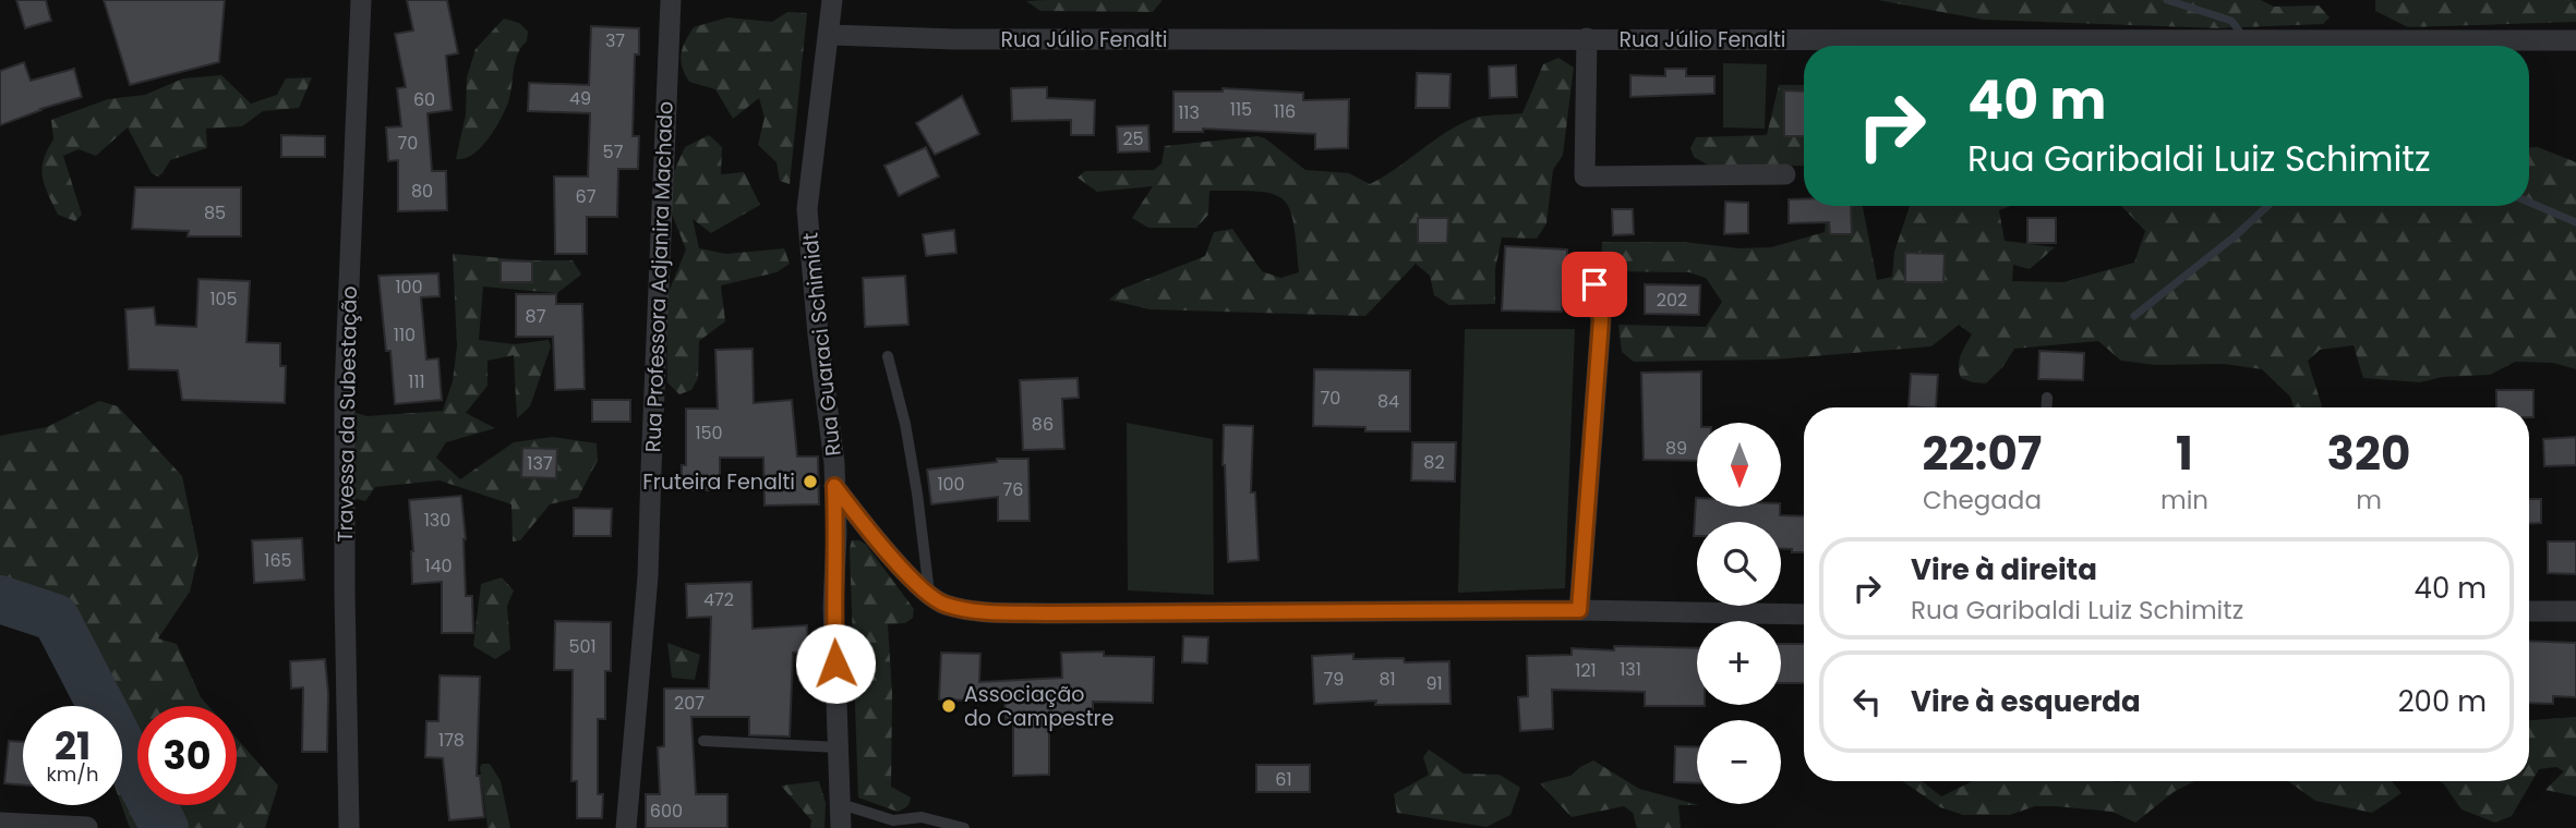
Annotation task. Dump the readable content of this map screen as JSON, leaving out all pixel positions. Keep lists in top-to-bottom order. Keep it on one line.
{"streets":{"street":["Rua Júlio Fenalti","Rua Professora Adjanira Machado","Rua Guaraci Schimidt","Travessa da Subestação"]},"crossings":[["Rua Júlio Fenalti","Rua Guaraci Schimidt"]],"places":["Fruteira Fenalti","Associação do Campestre"],"house_numbers":["37","49","60","115","116","113","25","70","57","80","67","85","100","105","202","87","110","111","70","84","86","150","89","82","137","100","76","130","165","140","472","501","131","121","79","81","91","207","178","61","600"],"north":"bottom","page":{"turn":["40 m","Rua Garibaldi Luiz Schimitz"],"eta":["22:07","Chegada","1","min","320","m"],"map_buttons":["+","−"],"list":[{"name":"Vire à direita","note":"Rua Garibaldi Luiz Schimitz","value":"40 m"},{"name":"Vire à esquerda","value":"200 m"}],"speed":"21 km/h","limit":"30"}}
